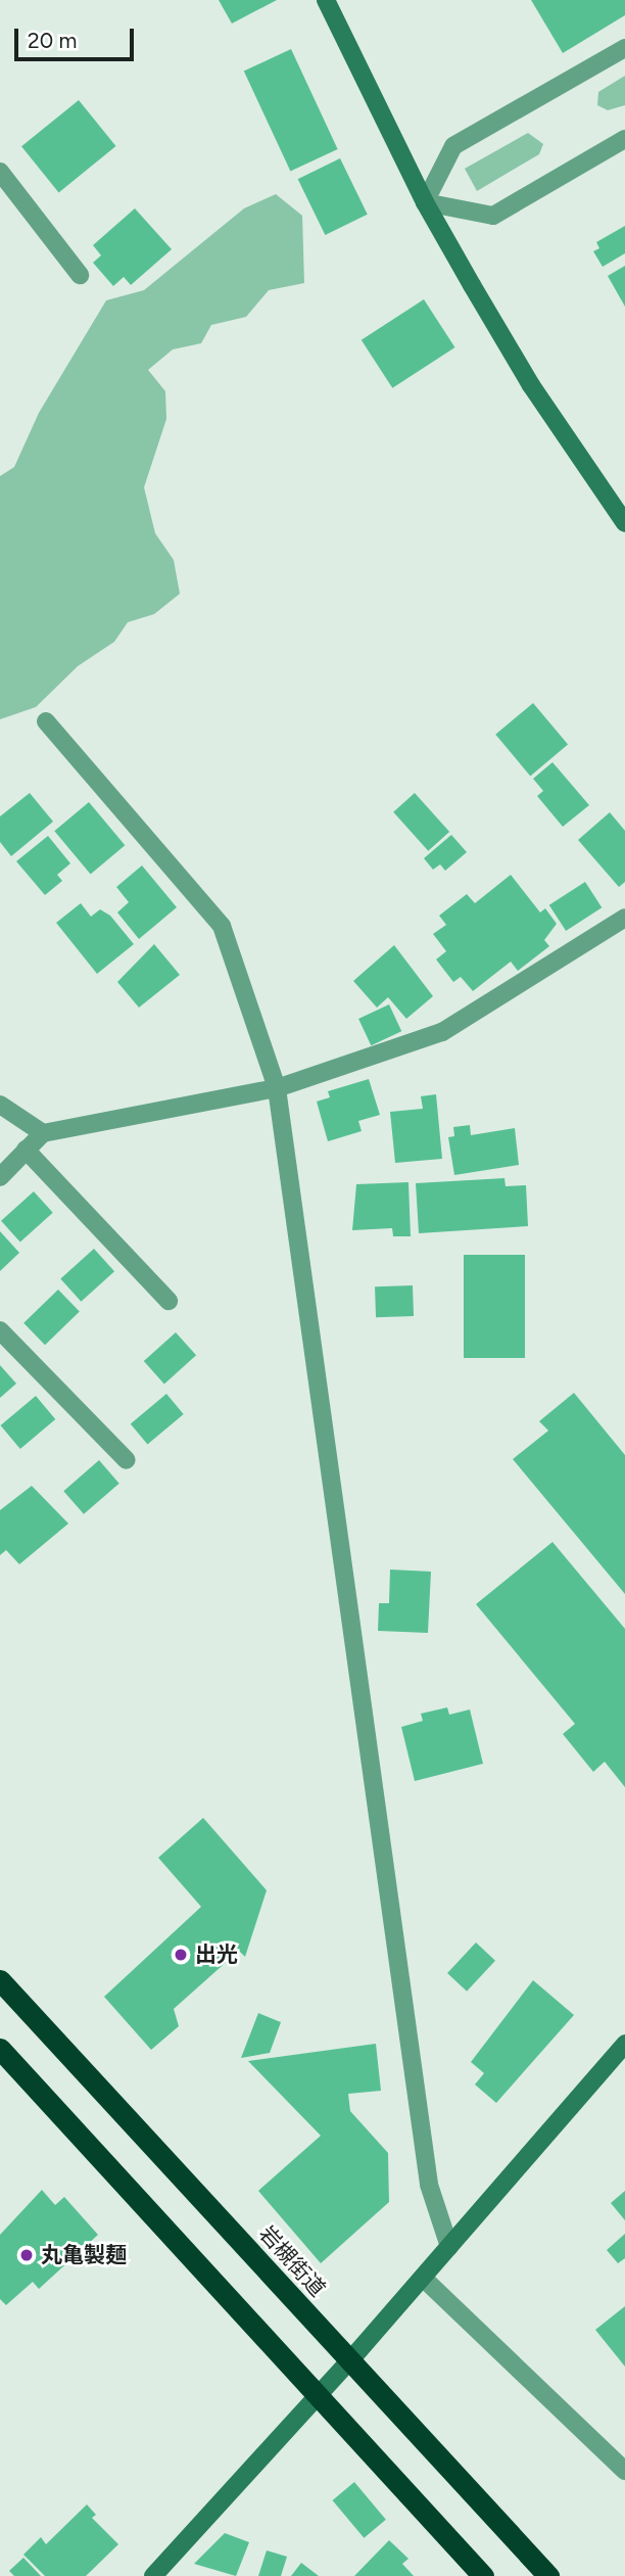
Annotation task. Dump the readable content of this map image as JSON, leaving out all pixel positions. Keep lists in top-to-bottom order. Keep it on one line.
{"streets":{"highway":["岩槻街道"]},"places":["出光","丸亀製麺"],"scale_bar":"20 m"}
